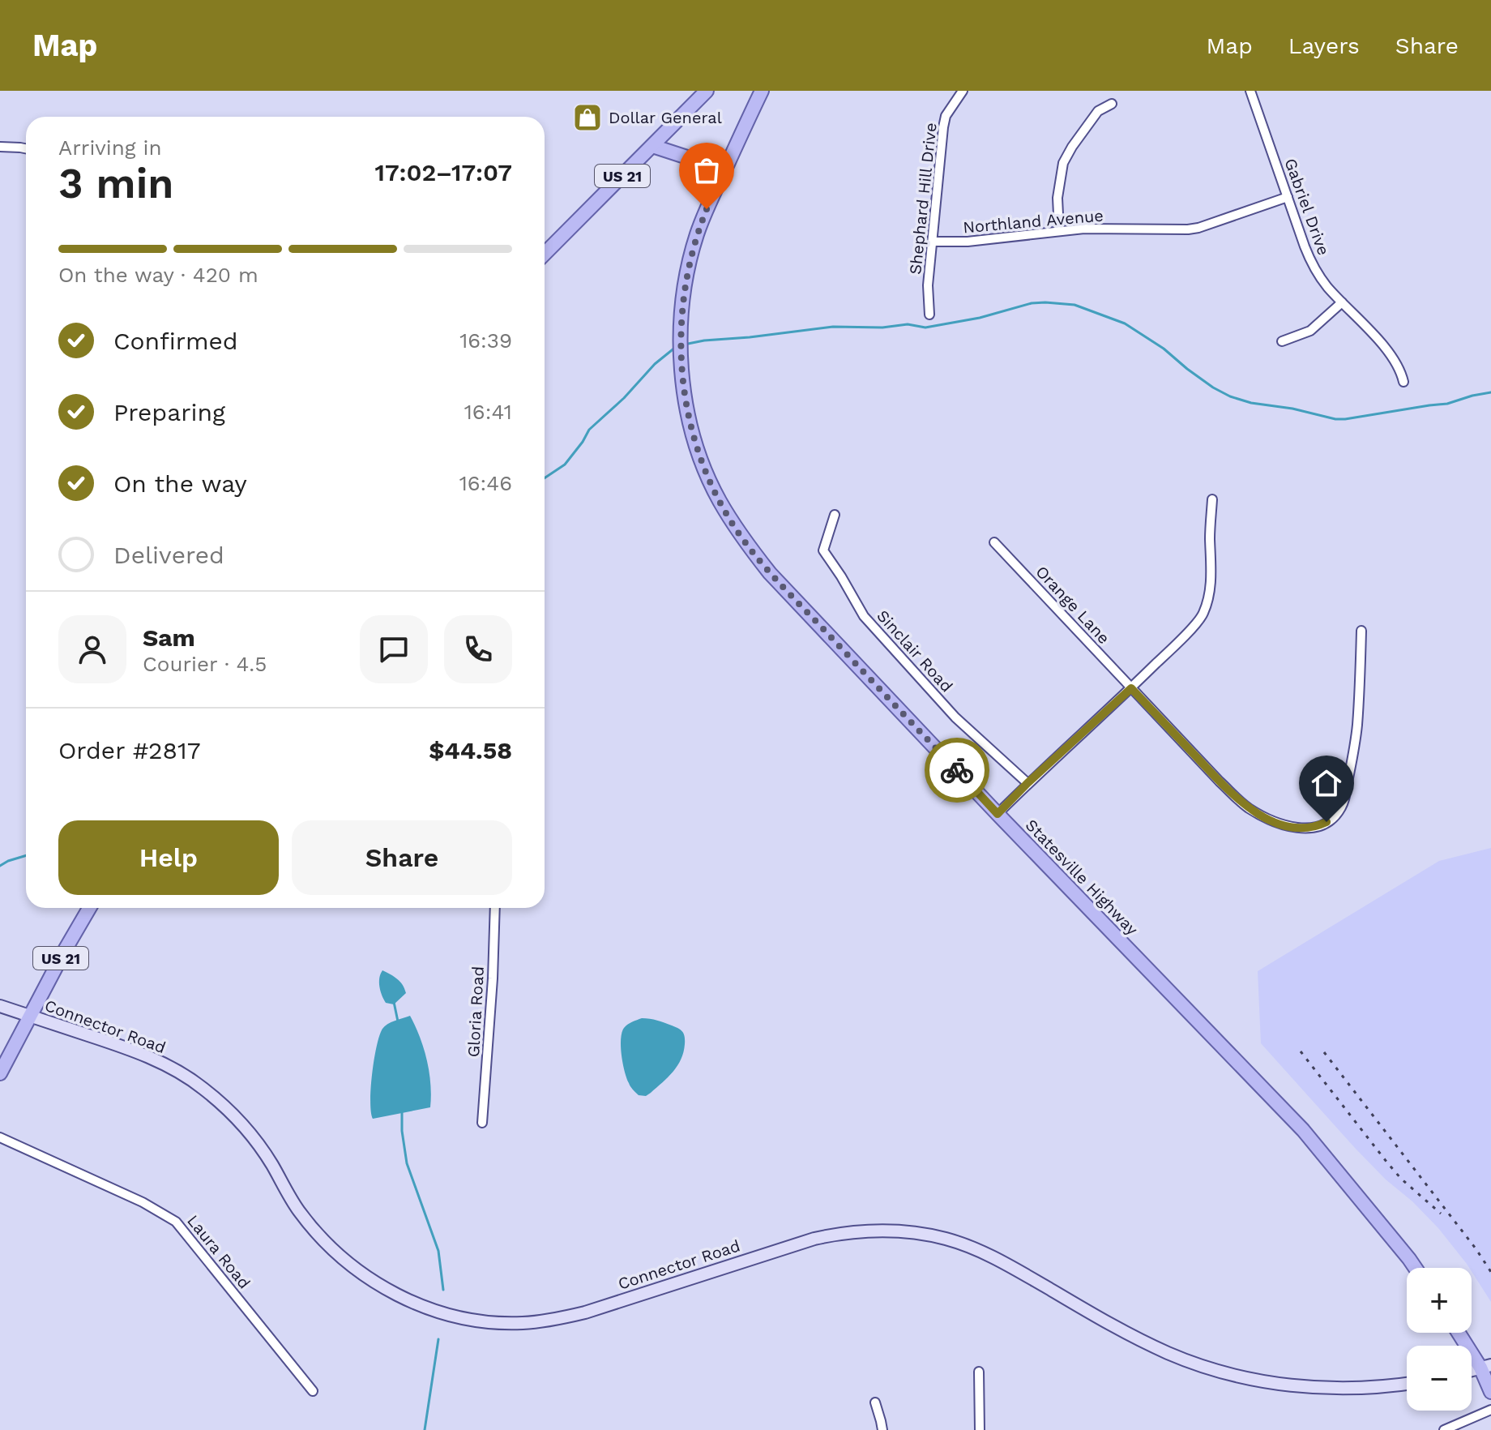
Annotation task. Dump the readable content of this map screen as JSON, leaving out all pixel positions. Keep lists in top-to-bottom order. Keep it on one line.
{"streets":{"main road":["US 21","Statesville Highway"],"street":["Shephard Hill Drive","Gabriel Drive","Northland Avenue","Orange Lane","Sinclair Road","Gloria Road","Connector Road","Laura Road"]},"crossings":[["US 21","Connector Road"],["Shephard Hill Drive","Northland Avenue"],["Gabriel Drive","Northland Avenue"]],"places":{"shop":["Dollar General"]},"page":{"header":"Map","nav":["Map","Layers","Share"],"heading":["3 min","Arriving in","17:02–17:07"],"panel":["Sam","Courier · 4.5","Order #2817","$44.58"],"bar":"On the way · 420 m","list":[["Confirmed","16:39"],["Preparing","16:41"],["On the way","16:46"],"Delivered"],"buttons":["Help","Share"],"map_buttons":["+","−"]}}
